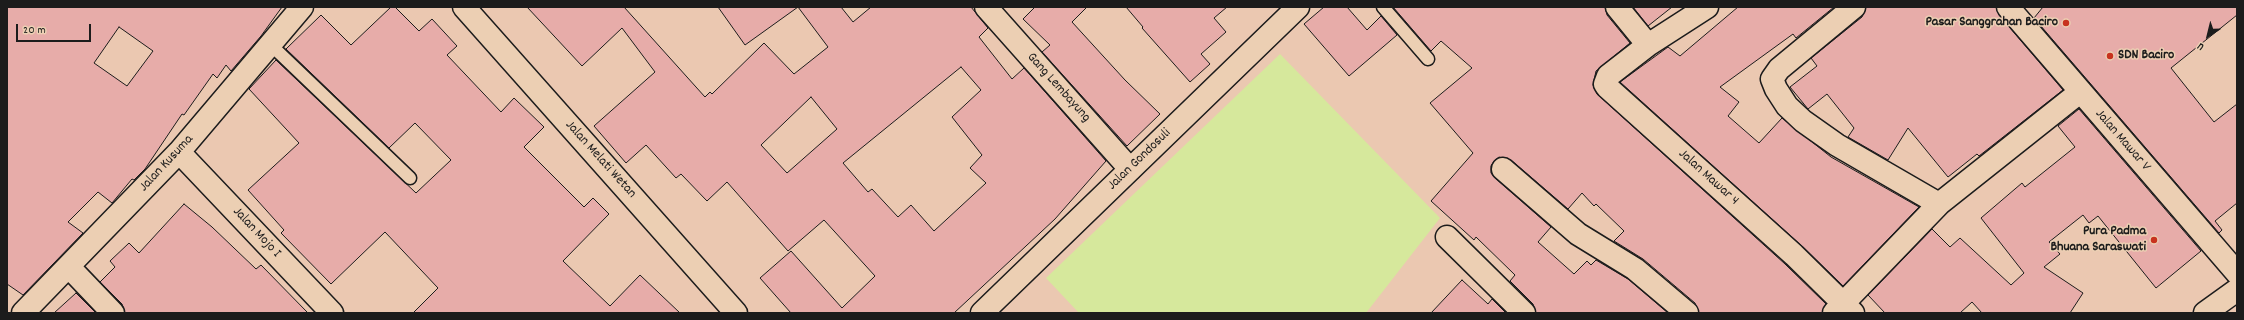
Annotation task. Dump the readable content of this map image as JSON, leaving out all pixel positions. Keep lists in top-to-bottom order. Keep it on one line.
{"streets":{"street":["Gang Lembayung","Jalan Mawar V","Jalan Melati Wetan","Jalan Gondosuli","Jalan Kusuma","Jalan Mawar 4","Jalan Mojo I"]},"crossings":[["Gang Lembayung","Jalan Gondosuli"],["Jalan Kusuma","Jalan Mojo I"]],"places":["Pasar Sanggrahan Baciro","SDN Baciro","Pura Padma Bhuana Saraswati"],"scale_bar":"20 m","north":"bottom left"}
